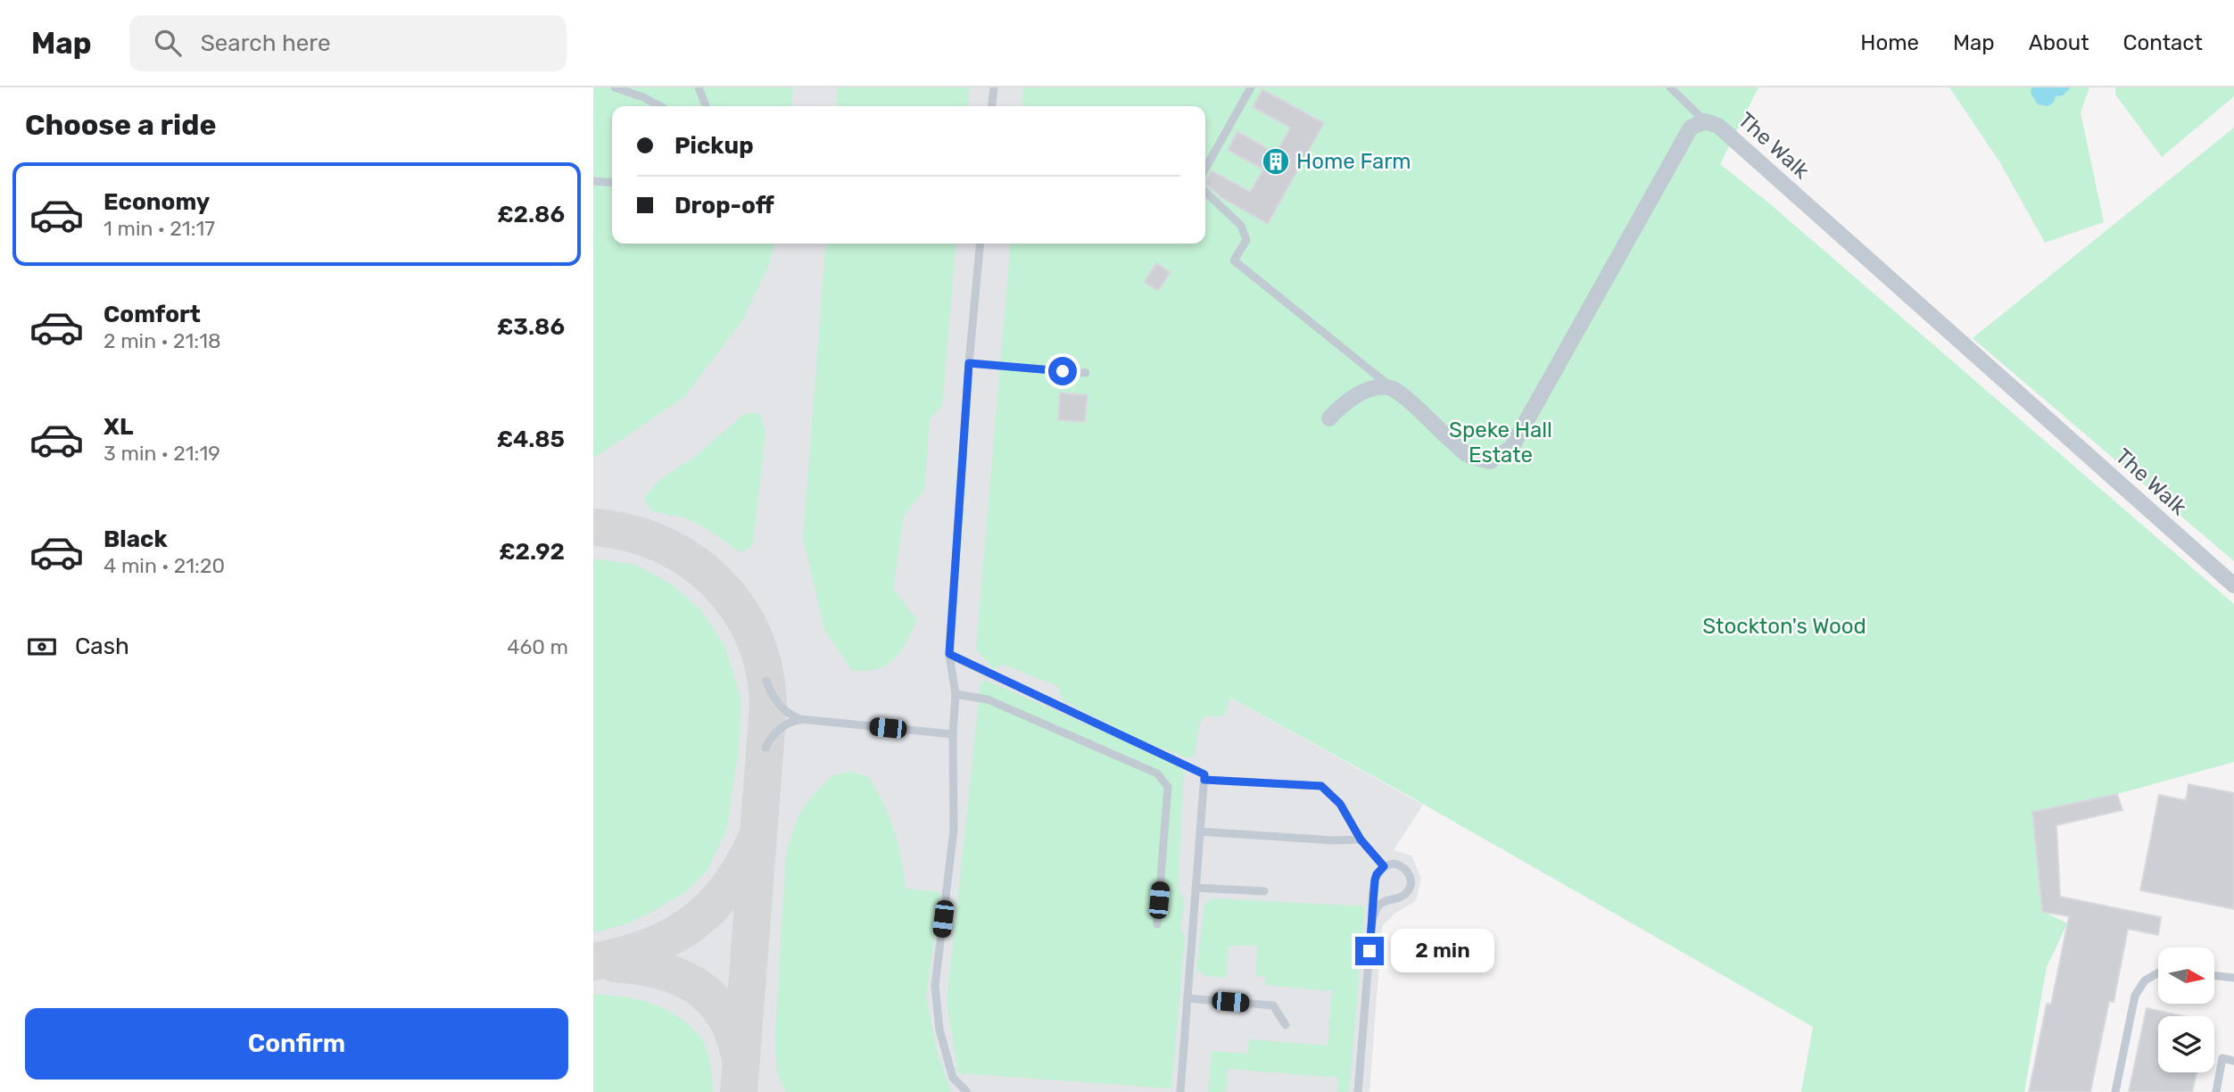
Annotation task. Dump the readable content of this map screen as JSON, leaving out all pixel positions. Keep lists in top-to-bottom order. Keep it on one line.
{"streets":{"street":["The Walk"]},"parks":["Speke Hall Estate","Stockton's Wood"],"places":{"building":["Home Farm"]},"north":"right","page":{"header":"Map","search":"Search here","nav":["Home","Map","About","Contact"],"heading":"Choose a ride","banner":["Pickup","Drop-off"],"list":[{"name":"Economy","note":"1 min · 21:17","value":"£2.86"},{"name":"Comfort","note":"2 min · 21:18","value":"£3.86"},{"name":"XL","note":"3 min · 21:19","value":"£4.85"},{"name":"Black","note":"4 min · 21:20","value":"£2.92"}],"pay":["Cash","460 m"],"bubble":"2 min","buttons":"Confirm"}}
